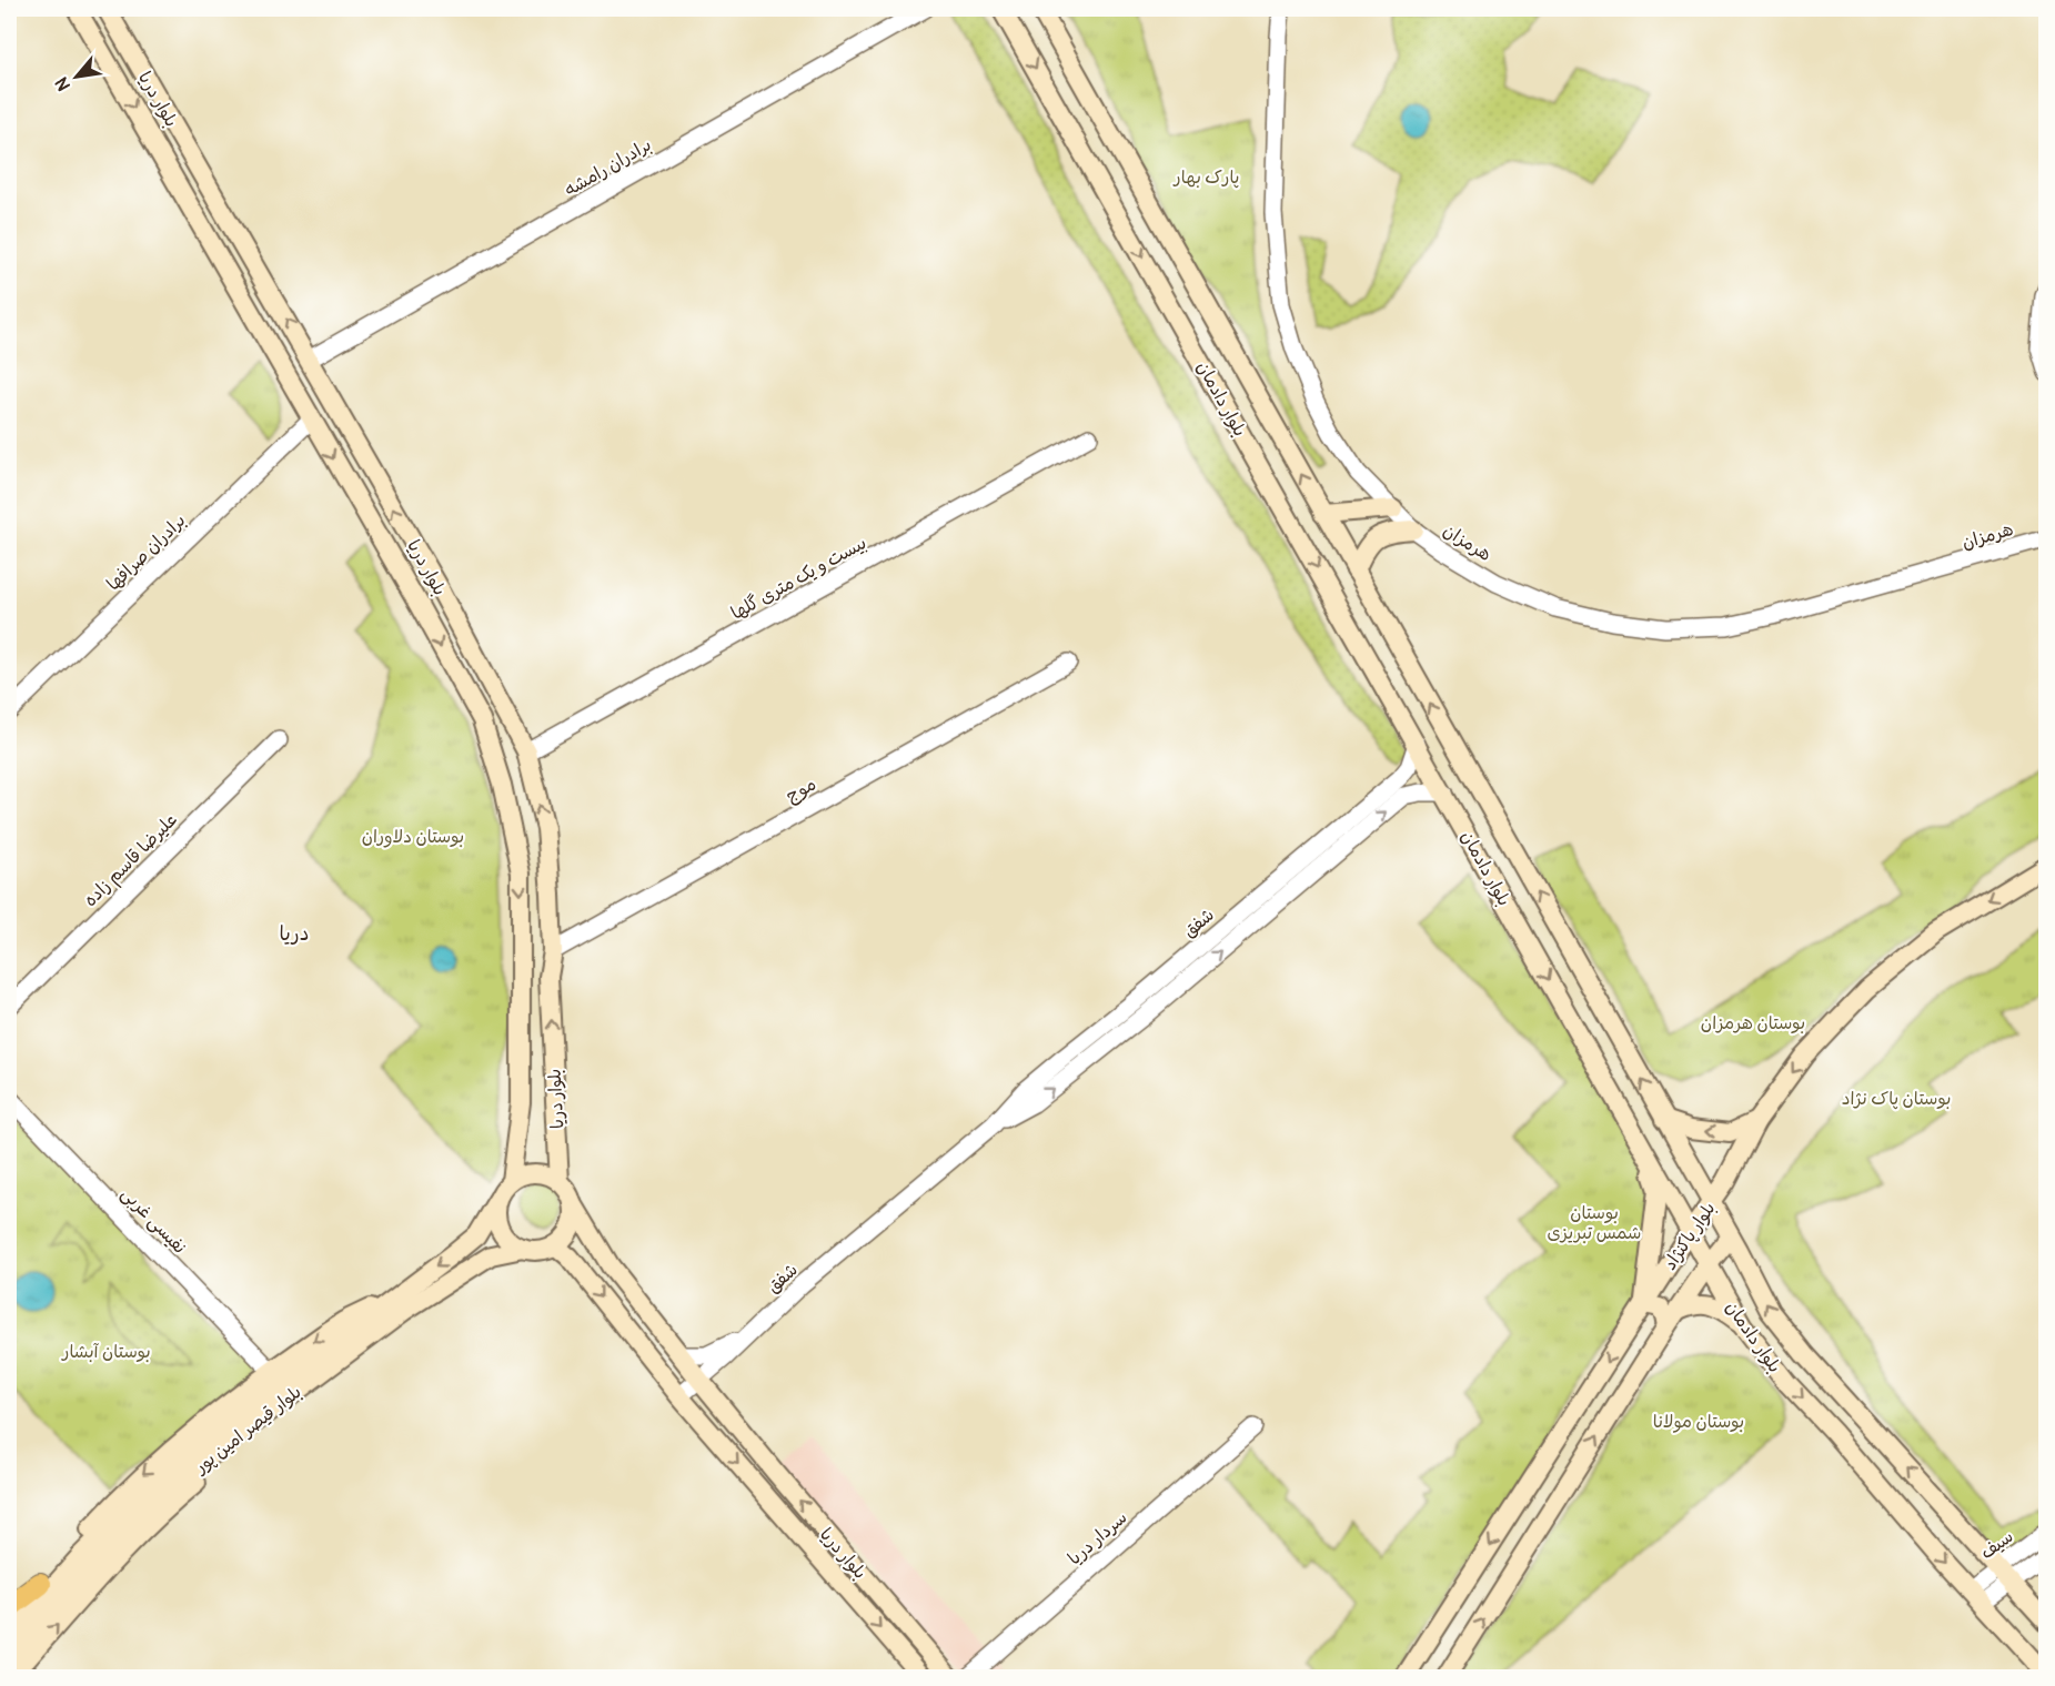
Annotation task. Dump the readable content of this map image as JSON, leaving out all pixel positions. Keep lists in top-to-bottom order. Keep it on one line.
{"streets":{"main road":["بلوار دریا","بلوار دادمان","بلوار پاکنژاد","بلوار قیصر امین پور"],"street":["برادران رامشه","هرمزان","برادران صرافها","بیست و یک متری گلها","موج","علیرضا قاسم زاده","شفق","نفیسی غربی","سردار دریا","سیف"]},"crossings":[["بلوار دریا","برادران رامشه"],["بلوار دریا","برادران صرافها"],["بلوار دریا","بیست و یک متری گلها"],["بلوار دریا","موج"],["بلوار دریا","شفق"],["بلوار دریا","بلوار قیصر امین پور"],["بلوار دادمان","شفق"],["بلوار دادمان","بلوار پاکنژاد"],["بلوار دادمان","سیف"]],"districts":["دریا"],"parks":["پارک بهار","بوستان دلاوران","بوستان هرمزان","بوستان پاک نژاد","بوستان شمس تبریزی","بوستان آبشار","بوستان مولانا"],"north":"bottom left"}
